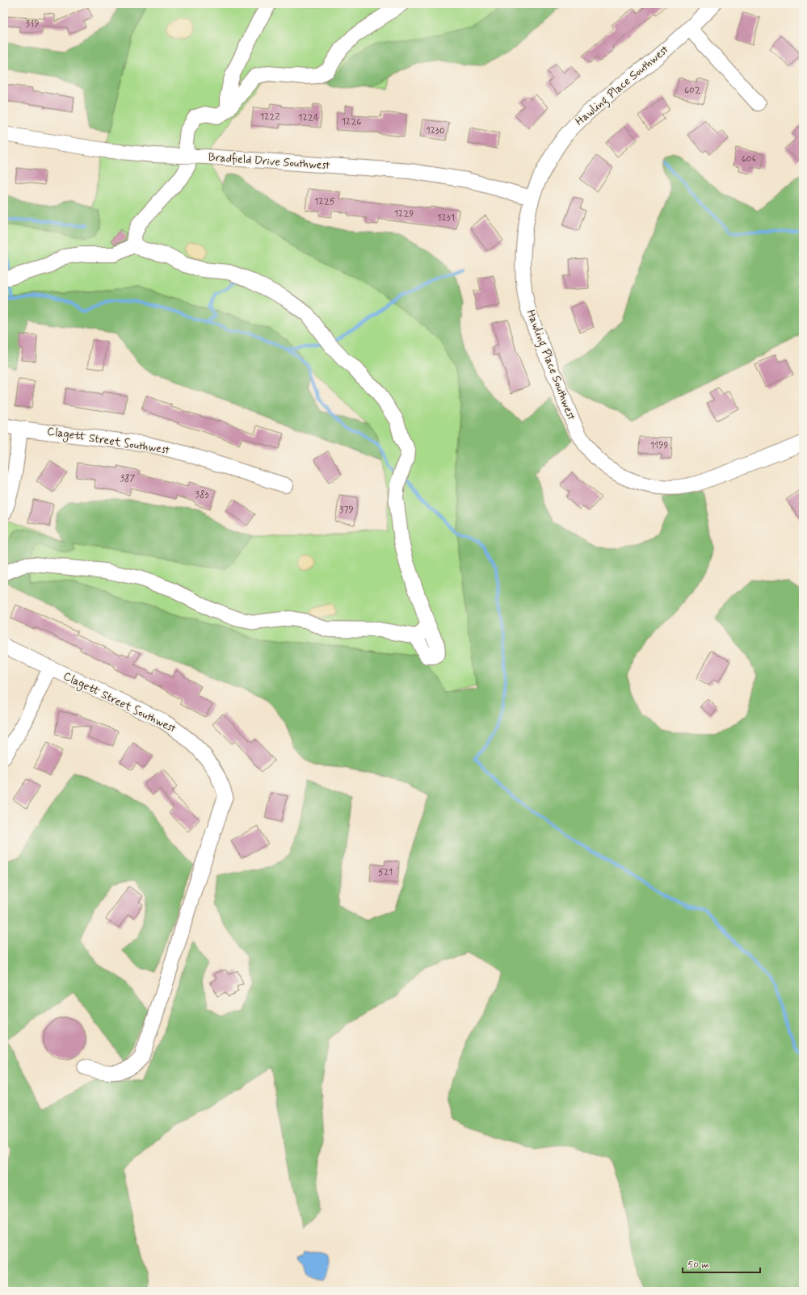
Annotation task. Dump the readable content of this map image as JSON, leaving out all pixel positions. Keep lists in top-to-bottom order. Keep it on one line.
{"streets":{"street":["Hawling Place Southwest","Bradfield Drive Southwest","Clagett Street Southwest"]},"crossings":[["Hawling Place Southwest","Bradfield Drive Southwest"]],"house_numbers":["319","602","1222","1224","1226","1230","606","1225","1229","1231","1199","387","383","379","521"],"scale_bar":"50 m"}
